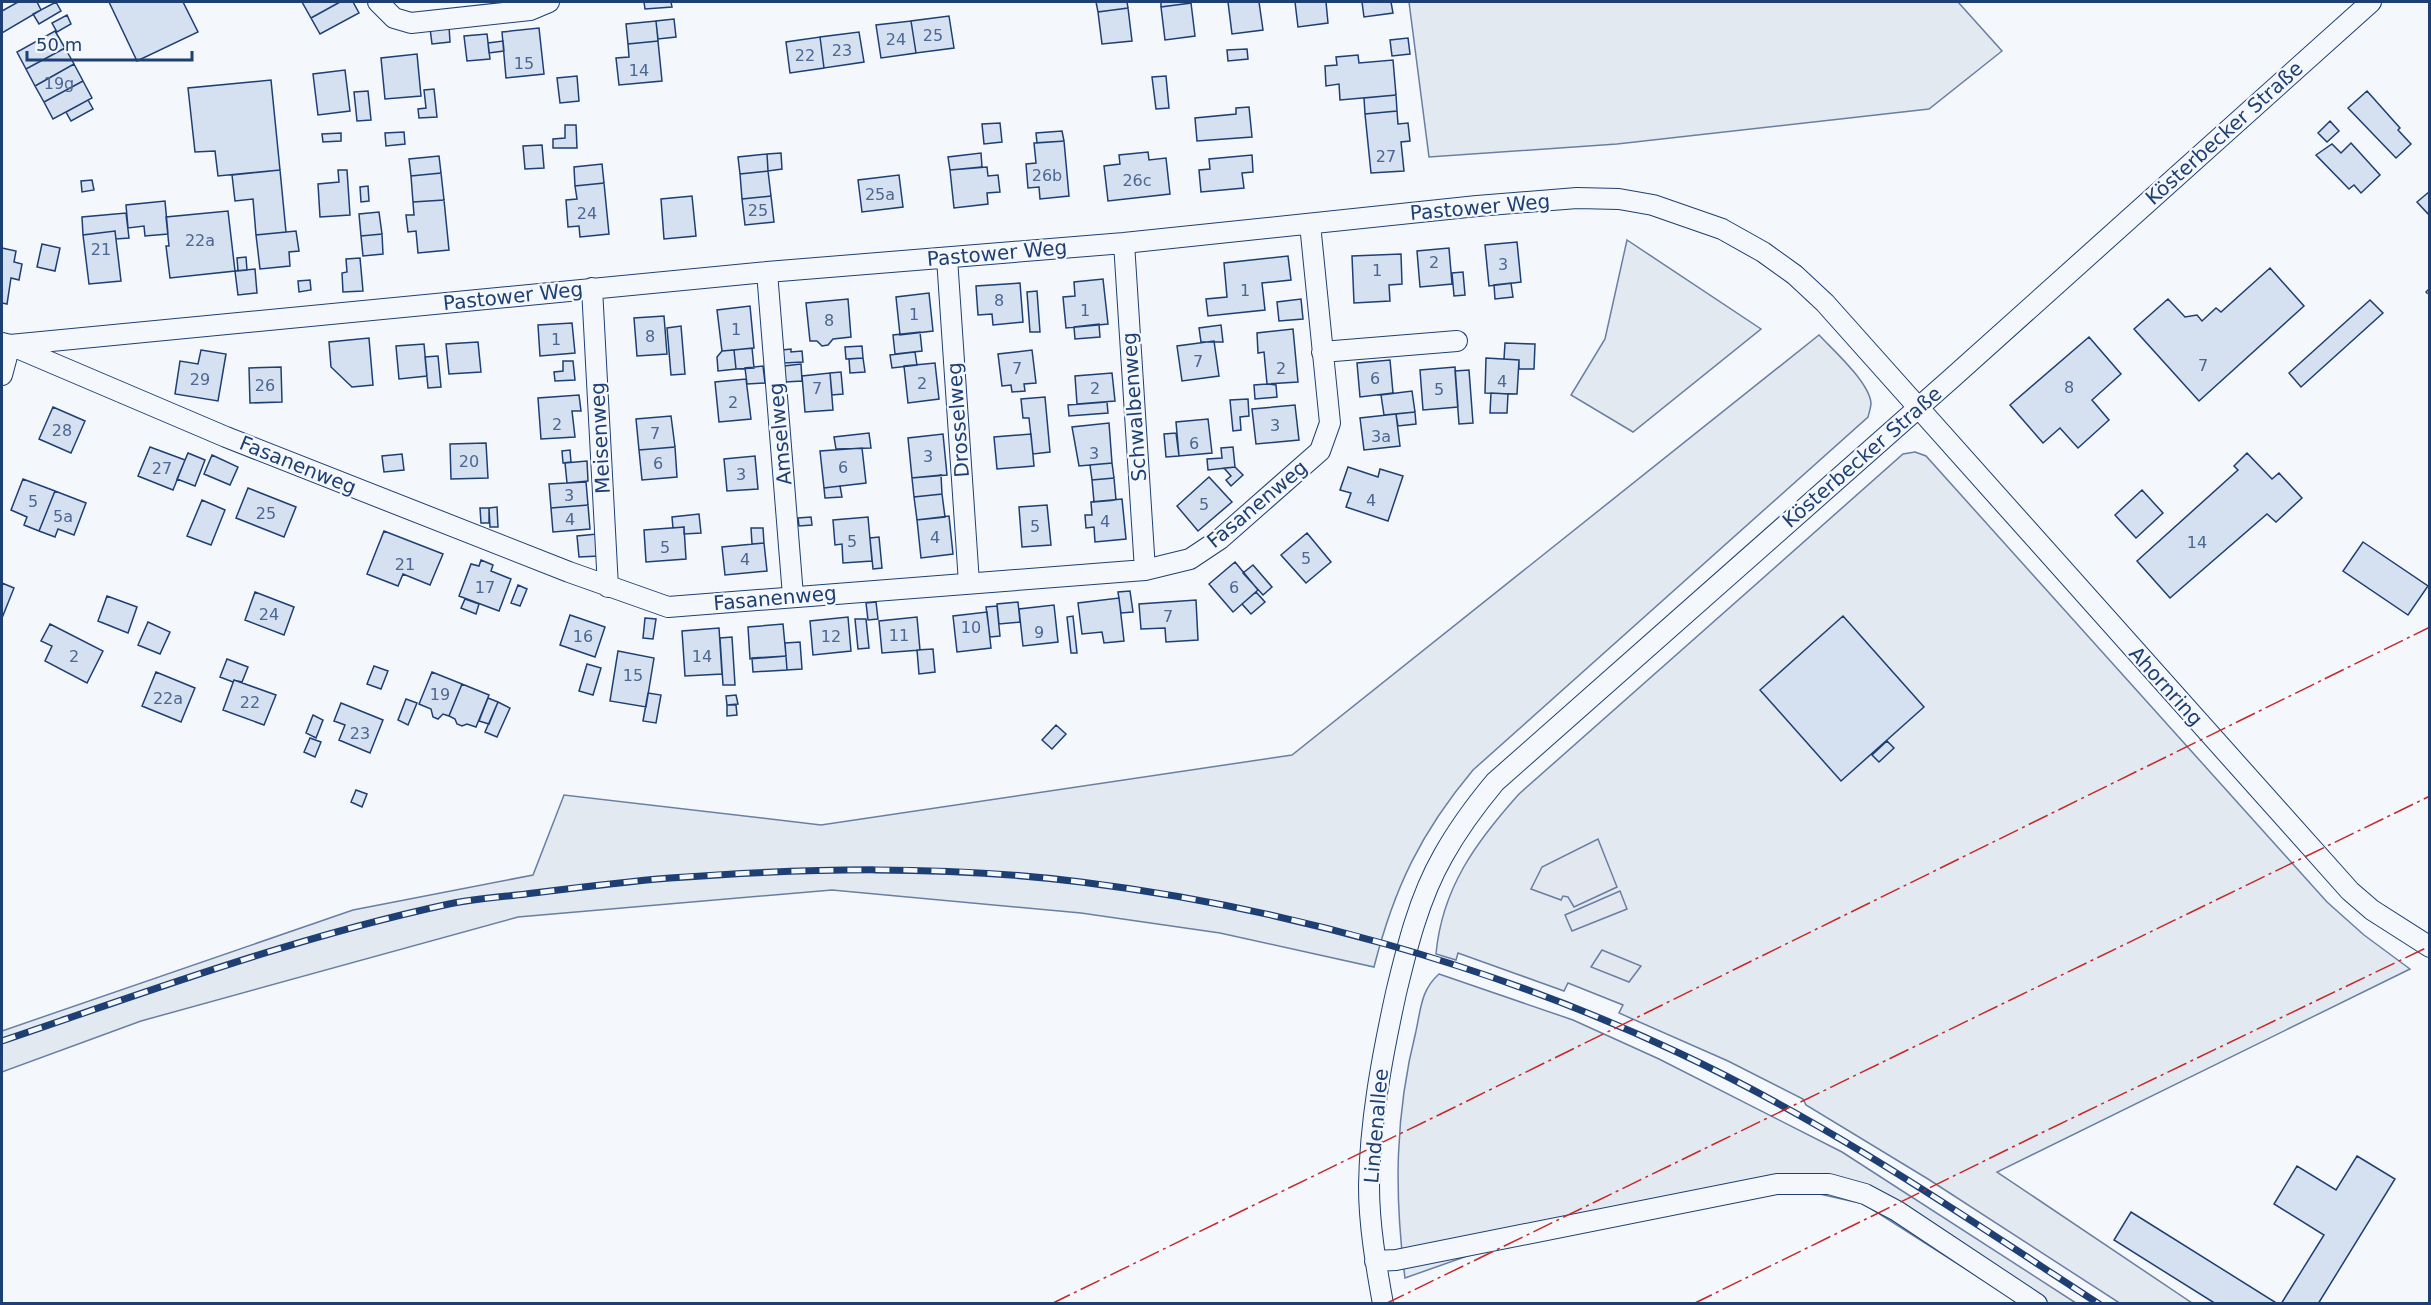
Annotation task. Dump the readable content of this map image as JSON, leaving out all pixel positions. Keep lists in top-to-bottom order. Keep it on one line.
{"streets":{"street":["Kösterbecker Straße","Pastower Weg","Schwalbenweg","Drosselweg","Amselweg","Meisenweg","Fasanenweg","Ahornring","Lindenallee"]},"crossings":[["Kösterbecker Straße","Pastower Weg"],["Kösterbecker Straße","Ahornring"],["Kösterbecker Straße","Lindenallee"],["Pastower Weg","Schwalbenweg"],["Pastower Weg","Drosselweg"],["Pastower Weg","Amselweg"],["Pastower Weg","Meisenweg"],["Pastower Weg","Fasanenweg"],["Pastower Weg","Ahornring"],["Schwalbenweg","Fasanenweg"],["Drosselweg","Fasanenweg"],["Amselweg","Fasanenweg"],["Meisenweg","Fasanenweg"]],"house_numbers":["25","24","23","22","15","14","19g","27","26b","26c","25a","25","24","22a","21","2","3","1","1","8","1","1","8","1","8","1","7","7","7","2","6","29","4","2","26","8","7","2","5","2","2","3","28","7","3a","6","3","3","20","6","6","27","3","3","4","5","5","25","5a","4","4","5","4","5","14","5","5","4","21","17","6","24","7","10","9","11","16","12","2","14","15","19","22a","22","23"],"scale_bar":"50 m"}
